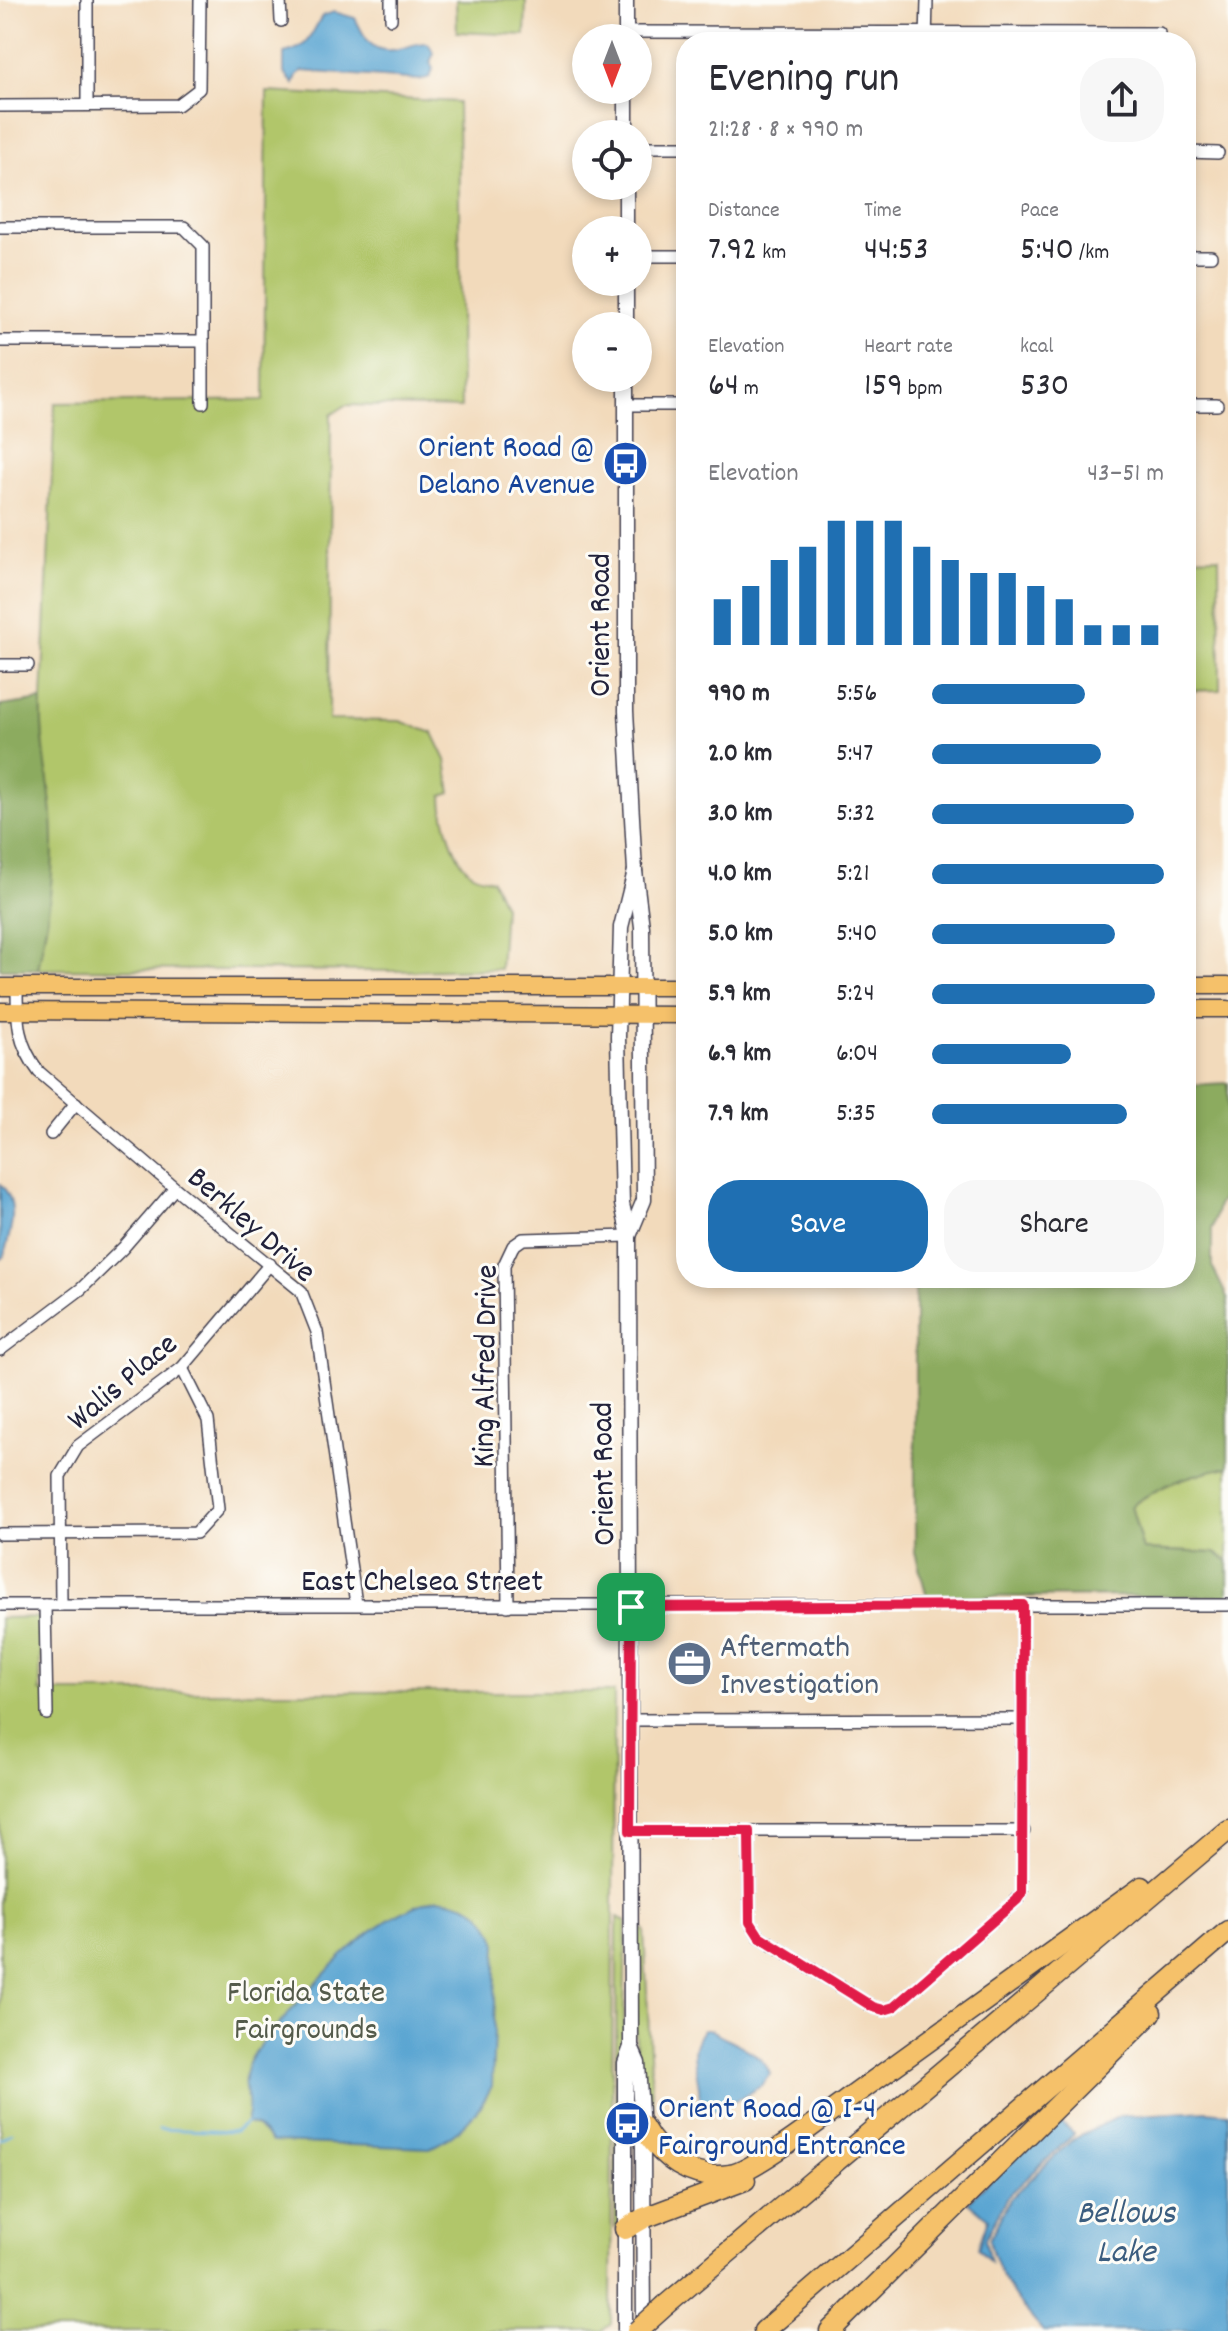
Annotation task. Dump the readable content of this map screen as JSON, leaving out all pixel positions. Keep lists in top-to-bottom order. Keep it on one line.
{"streets":{"street":["Orient Road","Berkley Drive","King Alfred Drive","Walis Place","East Chelsea Street"]},"crossings":[["Orient Road","King Alfred Drive"],["Orient Road","East Chelsea Street"],["Berkley Drive","Walis Place"],["Berkley Drive","East Chelsea Street"],["King Alfred Drive","East Chelsea Street"],["Walis Place","East Chelsea Street"]],"water":["Bellows Lake"],"parks":["Florida State Fairgrounds"],"places":{"bus stop":["Orient Road @ Delano Avenue","Orient Road @ I-4 Fairground Entrance"],"office":["Aftermath Investigation"]},"north":"bottom","page":{"map_buttons":["+","−"],"heading":["Evening run","21:28 · 8 × 990 m"],"stats":[["Distance","7.92 km"],["Time","44:53"],["Pace","5:40 /km"],["Elevation","64 m"],["Heart rate","159 bpm"],["kcal","530"]],"chart":["Elevation","43–51 m"],"list":[{"name":"990 m","note":"5:56"},{"name":"2.0 km","note":"5:47"},{"name":"3.0 km","note":"5:32"},{"name":"4.0 km","note":"5:21"},{"name":"5.0 km","note":"5:40"},{"name":"5.9 km","note":"5:24"},{"name":"6.9 km","note":"6:04"},{"name":"7.9 km","note":"5:35"}],"buttons":["Save","Share"]}}
